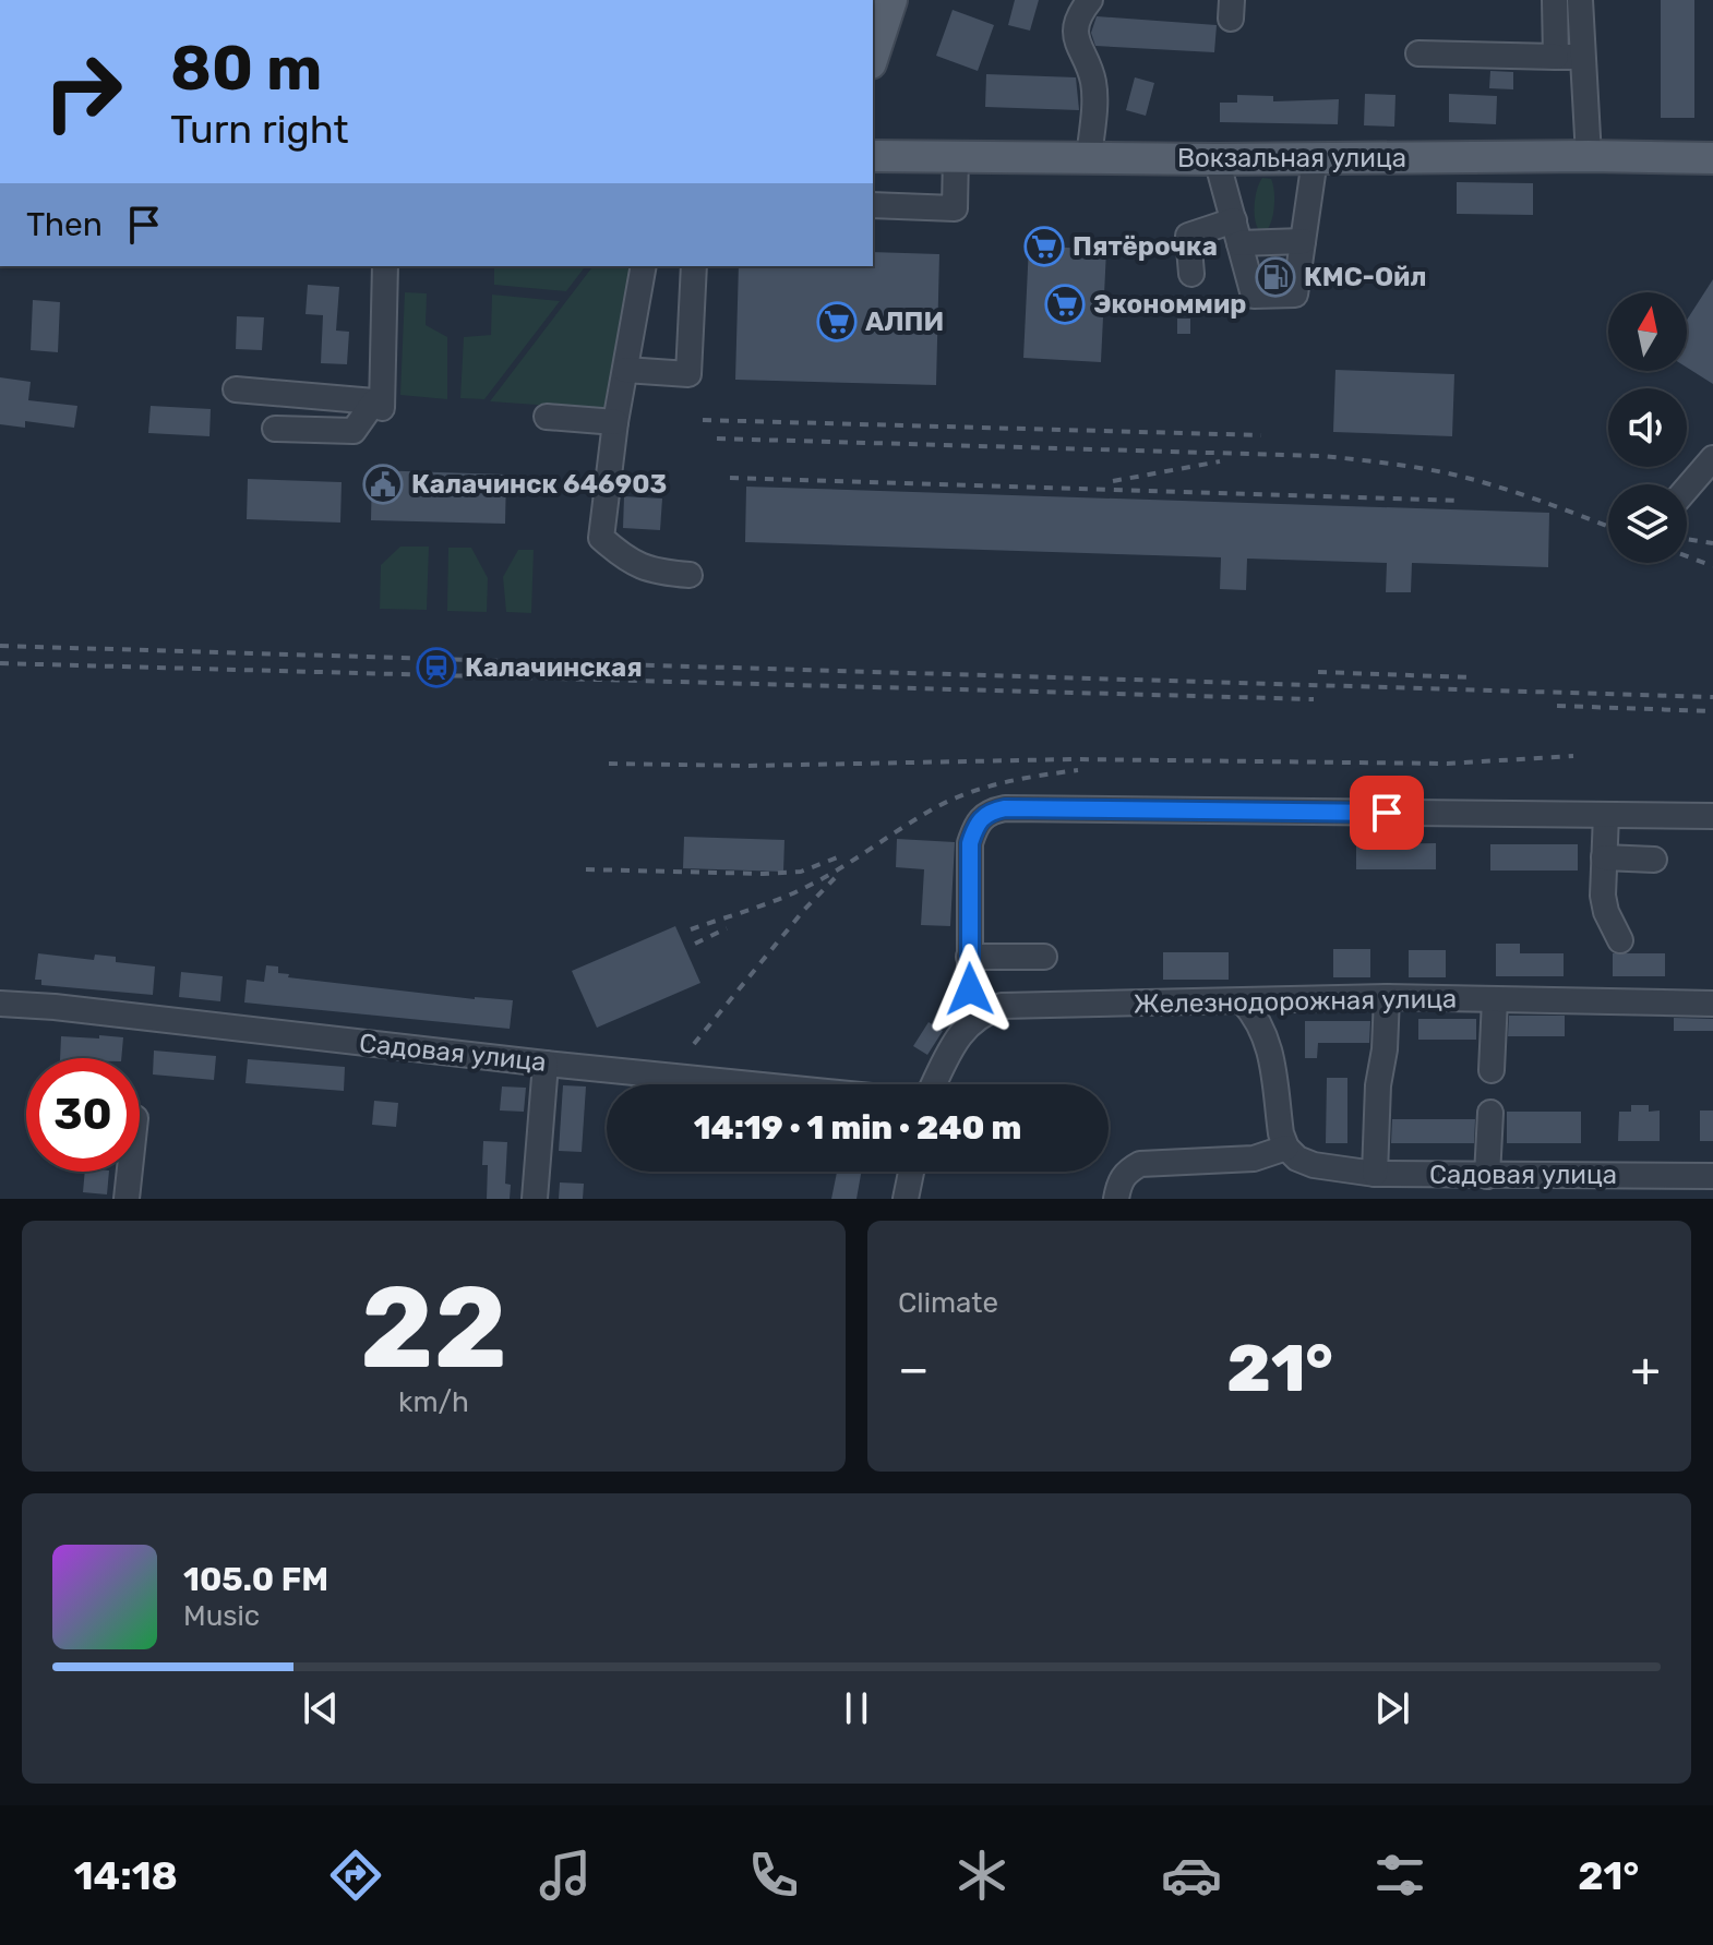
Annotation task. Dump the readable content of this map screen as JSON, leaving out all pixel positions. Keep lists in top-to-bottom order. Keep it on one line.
{"streets":{"main road":["Вокзальная улица"],"street":["Железнодорожная улица","Садовая улица"]},"places":{"supermarket":["Пятёрочка","Экономмир","АЛПИ"],"fuel station":["КМС-Ойл"],"public building":["Калачинск 646903"],"station":["Калачинская"]},"north":"top","page":{"turn":["80 m","Turn right"],"then":"Then","limit":"30","trip":"14:19 · 1 min · 240 m","tile":[["22","km/h"],"Climate"],"heat":["−","21°","+"],"song":["105.0 FM","Music"],"tabs":["14:18","21°"]}}
